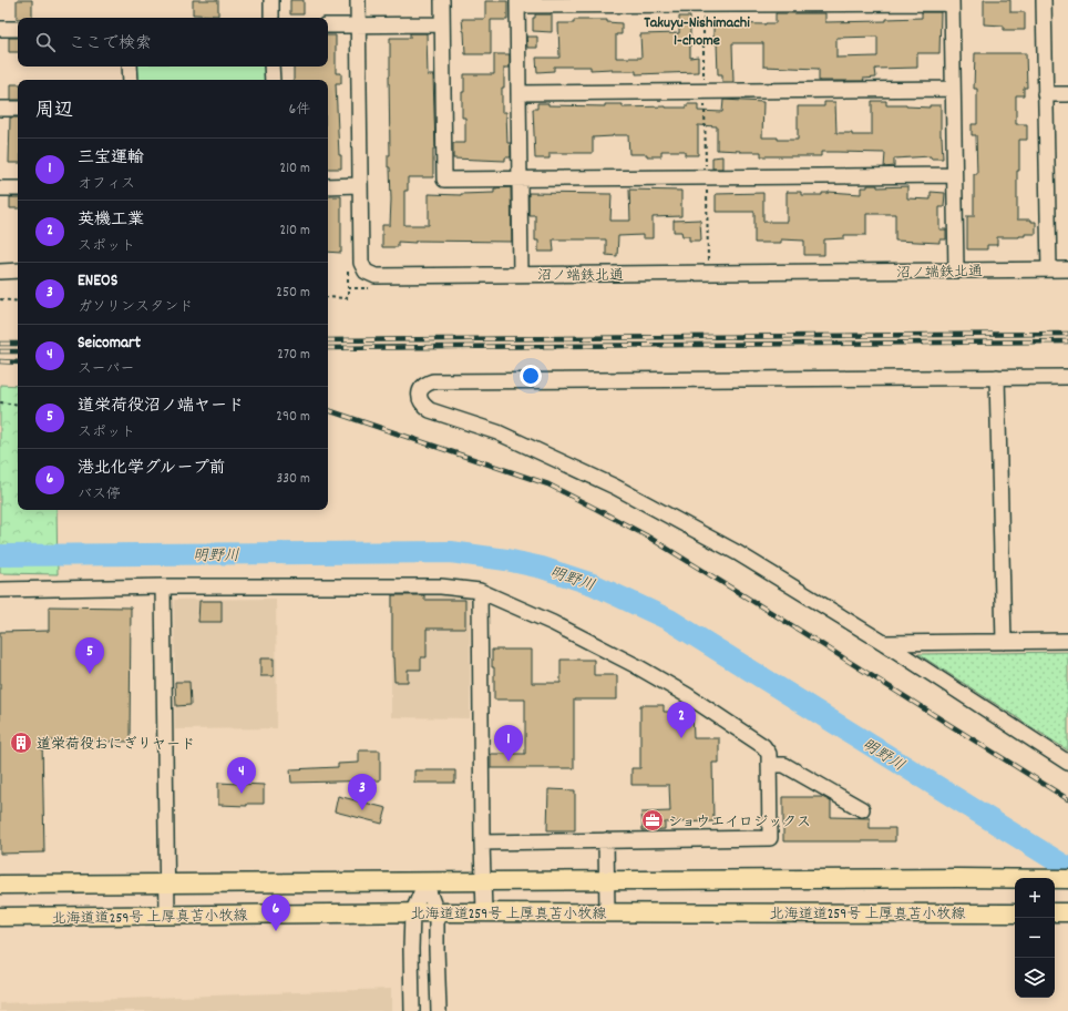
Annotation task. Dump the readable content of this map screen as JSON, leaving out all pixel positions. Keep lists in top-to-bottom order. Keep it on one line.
{"streets":{"main road":["北海道道259号 上厚真苫小牧線"],"street":["沼ノ端鉄北通"]},"districts":["Takuyu-Nishimachi 1-chome"],"water":["明野川"],"places":{"building":["道栄荷役おにぎりヤード"],"office":["ショウエイロジックス"]},"page":{"search":"ここで検索","heading":["周辺","6件"],"list":[{"mark":"1","name":"三宝運輸","note":"オフィス","value":"210 m"},{"mark":"2","name":"英機工業","note":"スポット","value":"210 m"},{"mark":"3","name":"ENEOS","note":"ガソリンスタンド","value":"250 m"},{"mark":"4","name":"Seicomart","note":"スーパー","value":"270 m"},{"mark":"5","name":"道栄荷役沼ノ端ヤード","note":"スポット","value":"290 m"},{"mark":"6","name":"港北化学グループ前","note":"バス停","value":"330 m"}],"pins":["5","2","1","4","3","6"],"map_buttons":["+","−"]}}
